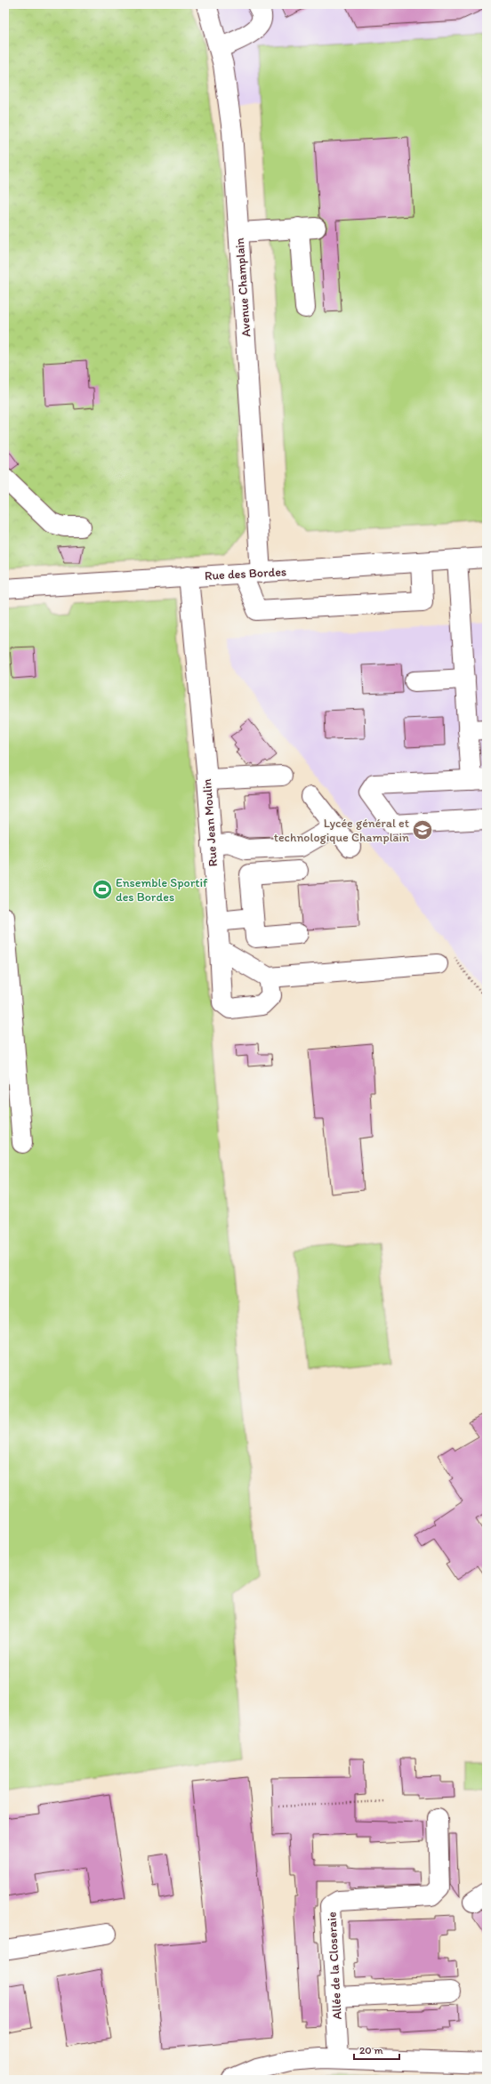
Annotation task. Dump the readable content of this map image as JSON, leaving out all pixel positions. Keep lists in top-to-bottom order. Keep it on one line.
{"streets":{"street":["Avenue Champlain","Rue des Bordes","Rue Jean Moulin","Allée de la Closeraie"]},"crossings":[["Avenue Champlain","Rue des Bordes"],["Rue des Bordes","Rue Jean Moulin"]],"places":{"school or university":["Lycée général et technologique Champlain"],"sports":["Ensemble Sportif des Bordes"]},"scale_bar":"20 m"}
